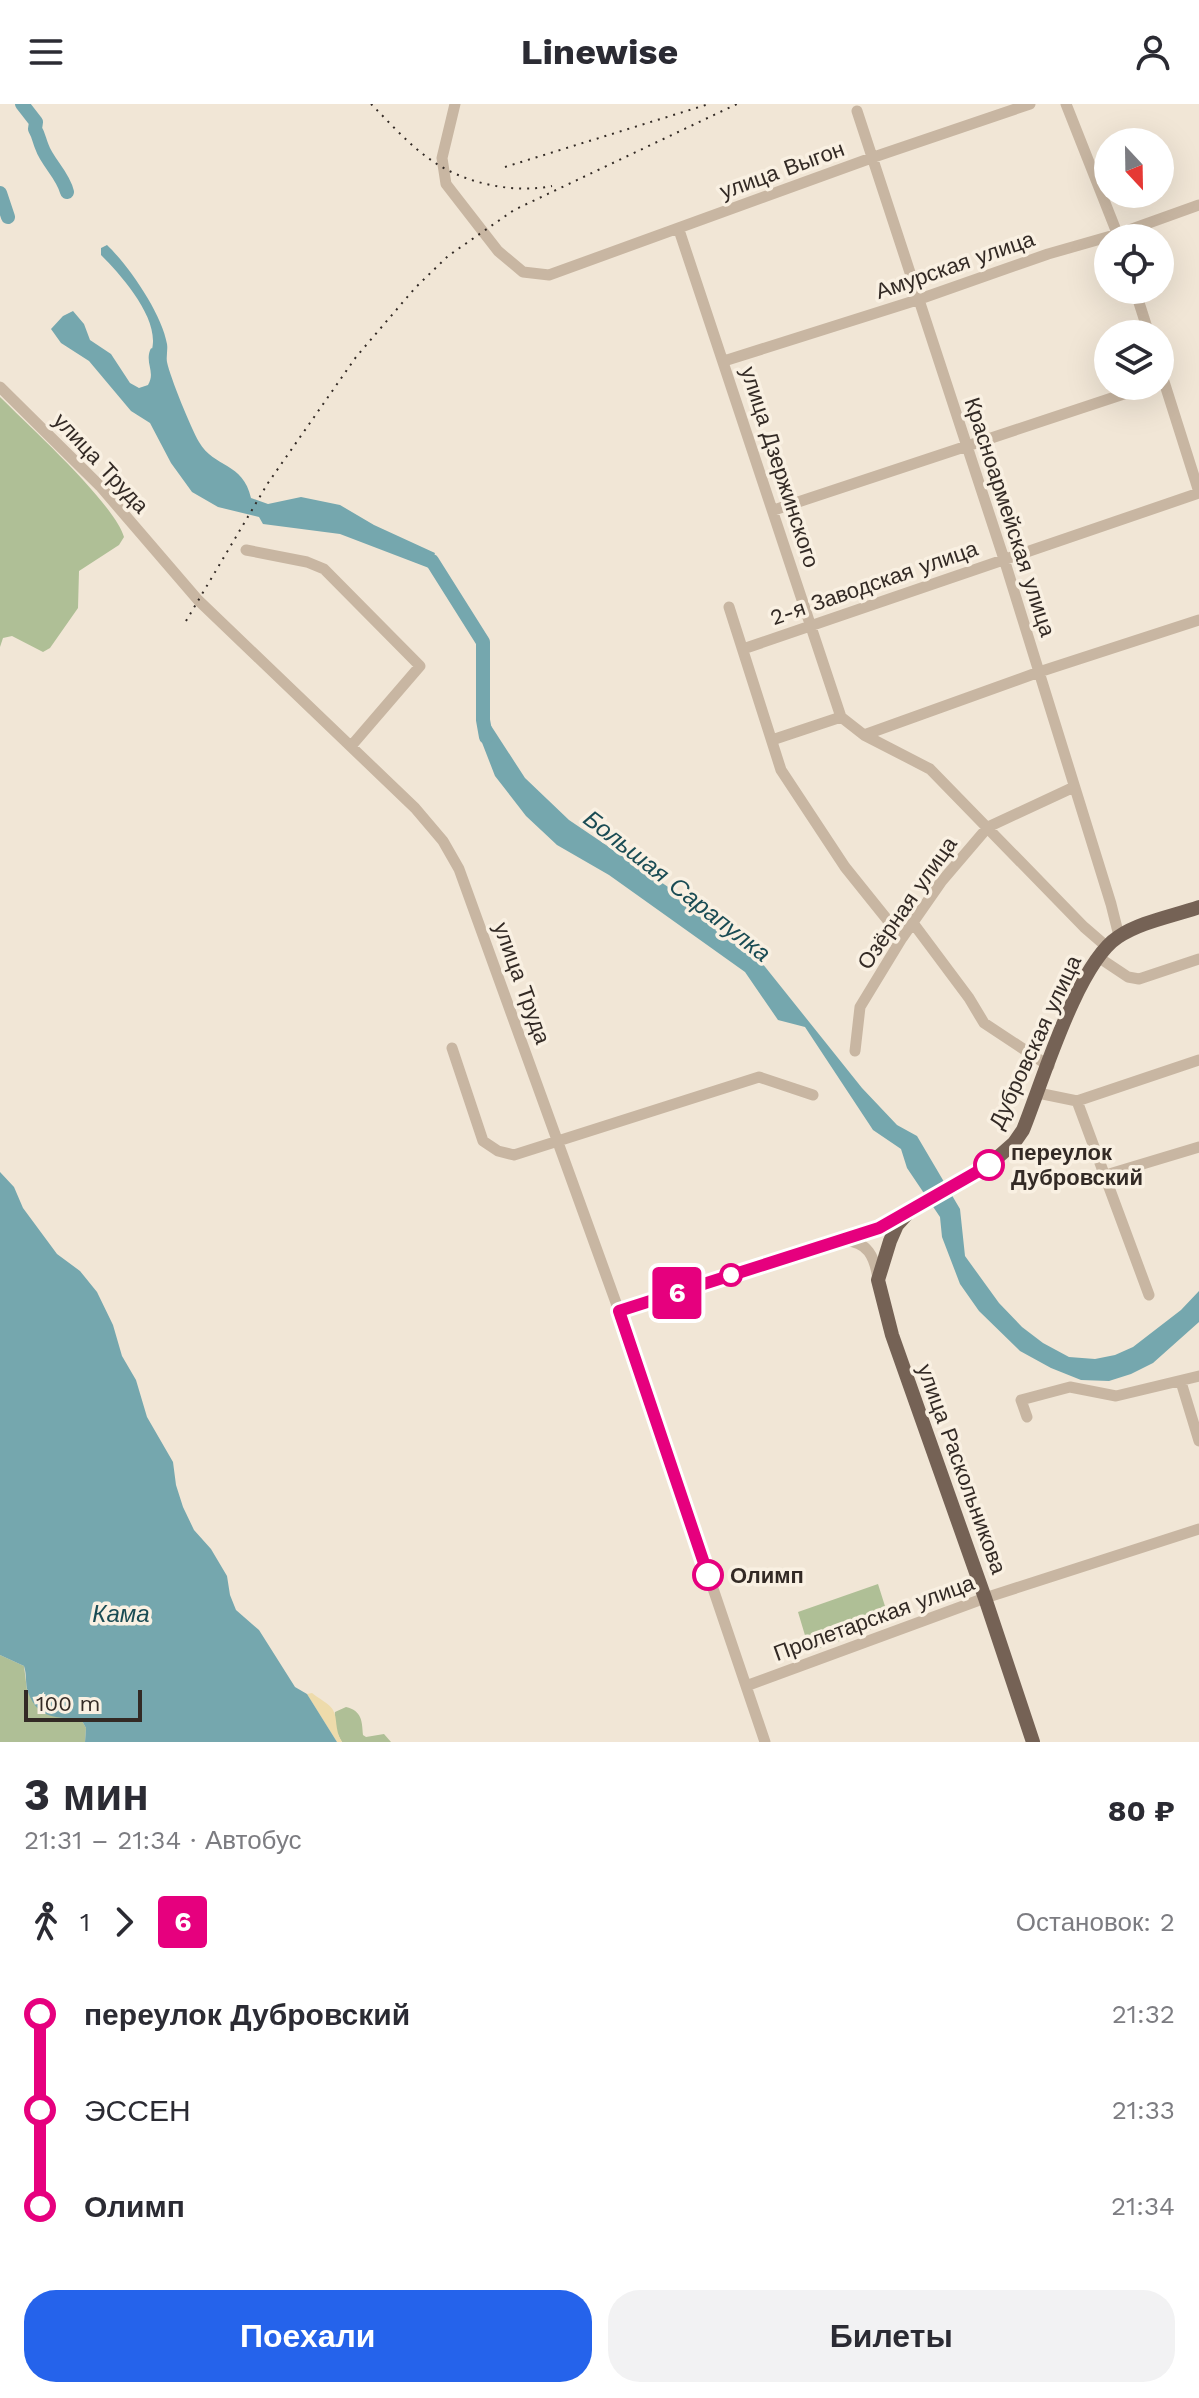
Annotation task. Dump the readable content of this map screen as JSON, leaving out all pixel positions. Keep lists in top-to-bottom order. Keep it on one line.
{"streets":{"main road":["Дубровская улица","улица Раскольникова"],"street":["улица Выгон","Амурская улица","улица Труда","улица Дзержинского","Красноармейская улица","2-я Заводская улица","Озёрная улица","Пролетарская улица"]},"crossings":[["улица Выгон","улица Дзержинского"],["улица Выгон","Красноармейская улица"],["Амурская улица","улица Дзержинского"],["Амурская улица","Красноармейская улица"],["улица Труда","Пролетарская улица"],["улица Дзержинского","2-я Заводская улица"],["Красноармейская улица","2-я Заводская улица"],["Красноармейская улица","Озёрная улица"],["Красноармейская улица","Дубровская улица"],["улица Раскольникова","Пролетарская улица"]],"water":["Большая Сарапулка","Кама"],"places":["переулок Дубровский","Олимп"],"lines":["bus line 6"],"scale_bar":"100 m","north":"bottom","page":{"header":"Linewise","on_map":"6","scale":"100 m","heading":["3 мин","21:31 – 21:34 · Автобус","80 ₽"],"legs":["1","6","Остановок: 2"],"list":[{"name":"переулок Дубровский","value":"21:32"},{"name":"ЭССЕН","value":"21:33"},{"name":"Олимп","value":"21:34"}],"buttons":["Поехали","Билеты"]}}
